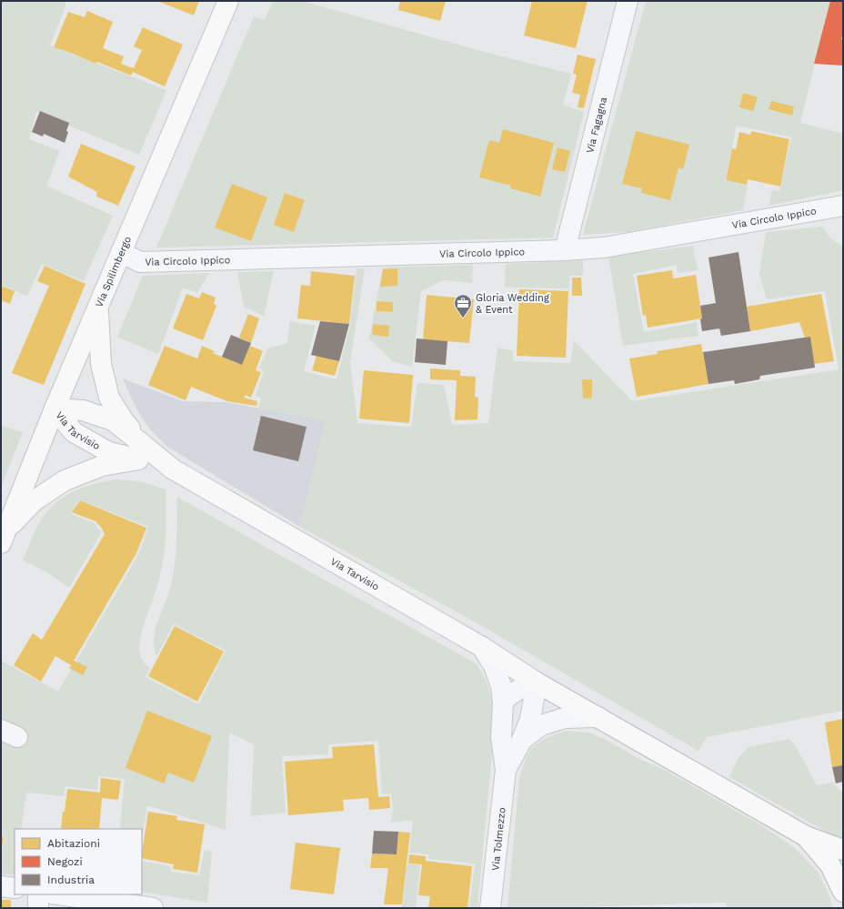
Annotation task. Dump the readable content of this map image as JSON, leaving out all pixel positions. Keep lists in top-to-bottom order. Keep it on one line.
{"streets":{"main road":["Via Spilimbergo","Via Tarvisio"],"street":["Via Fagagna","Via Circolo Ippico","Via Tolmezzo"]},"crossings":[["Via Fagagna","Via Circolo Ippico"],["Via Circolo Ippico","Via Spilimbergo"],["Via Spilimbergo","Via Tarvisio"],["Via Tarvisio","Via Tolmezzo"]],"places":{"office":["Gloria Wedding & Event"]},"legend":["Abitazioni","Negozi","Industria"]}
